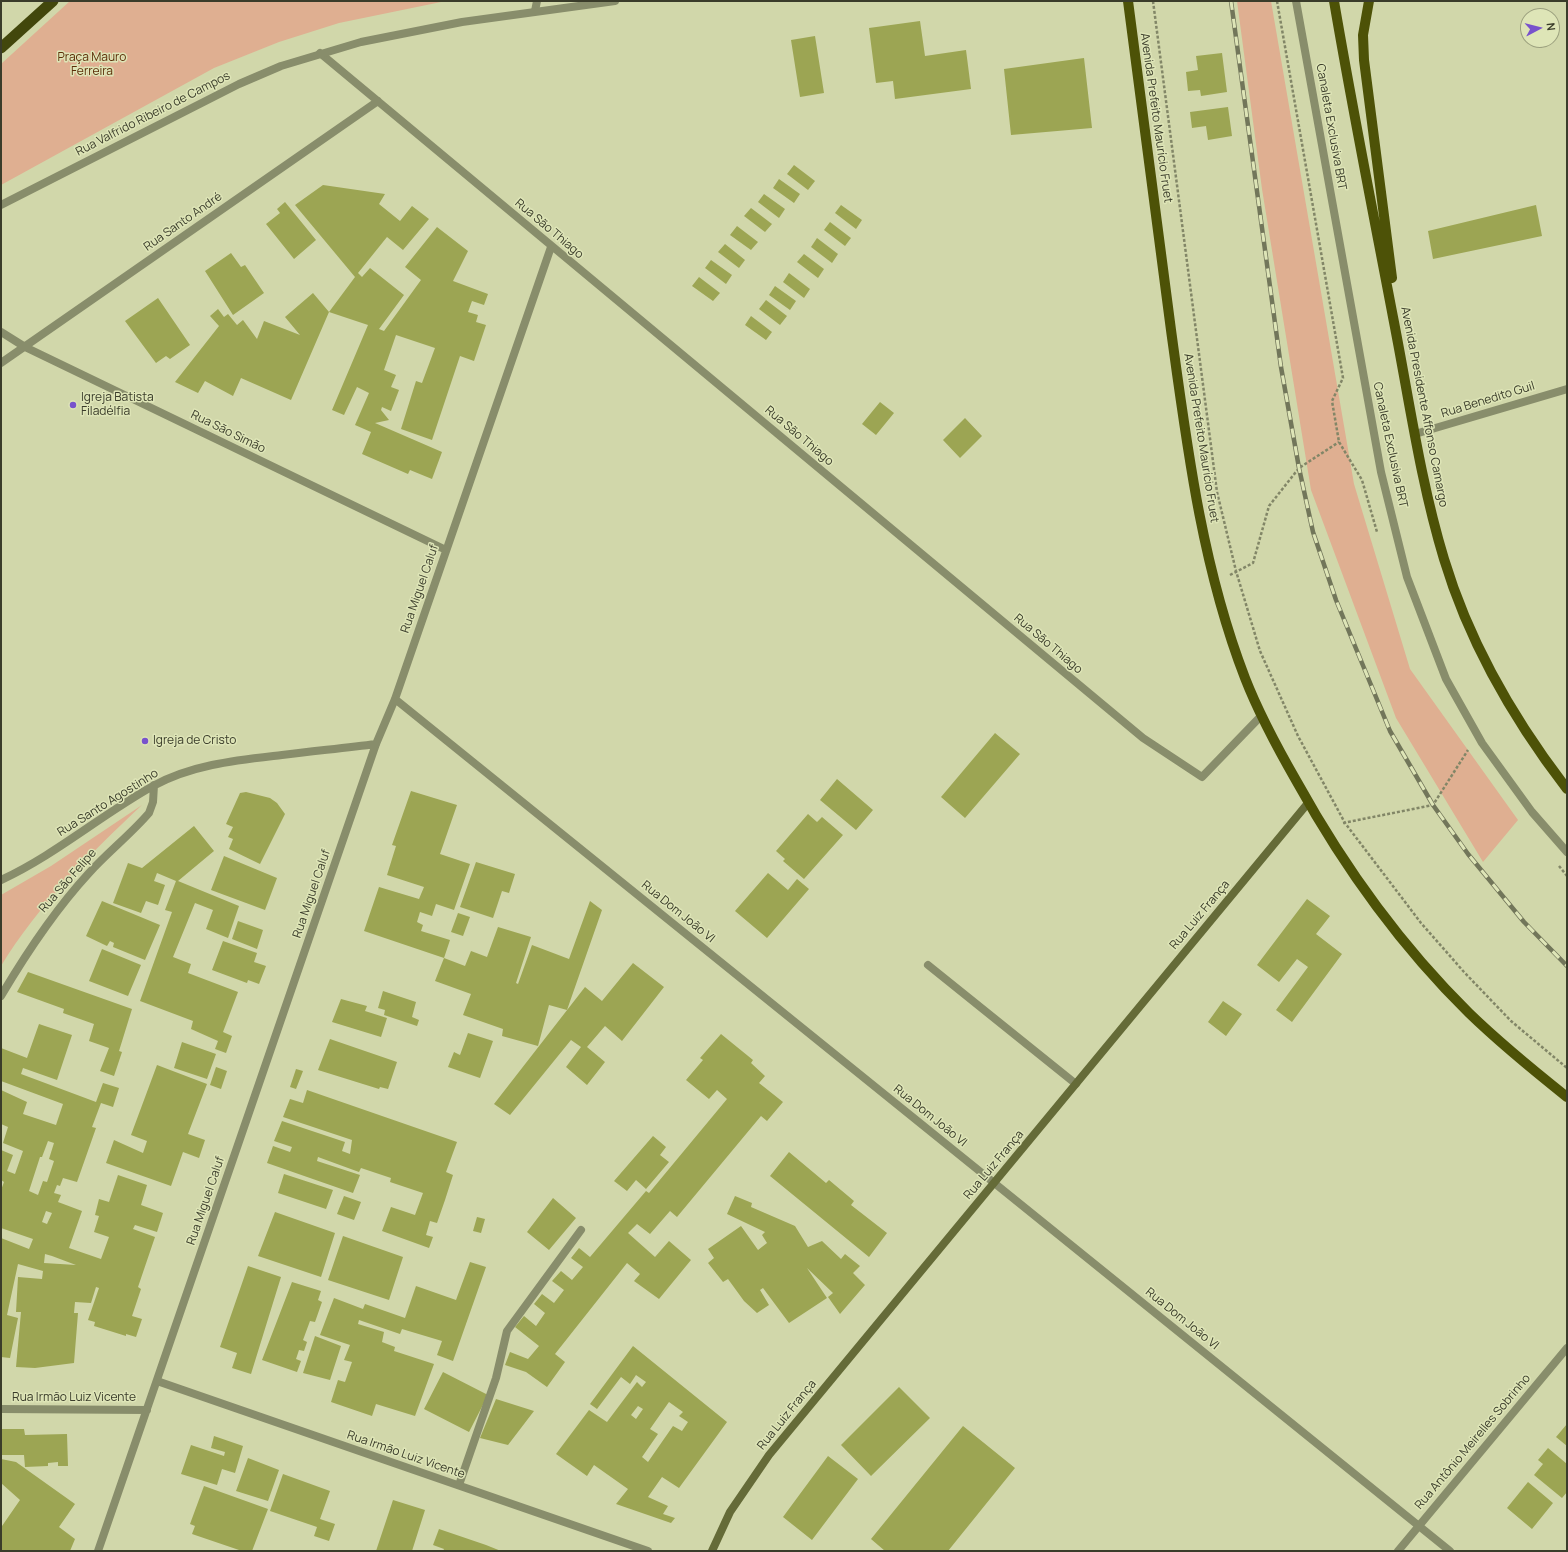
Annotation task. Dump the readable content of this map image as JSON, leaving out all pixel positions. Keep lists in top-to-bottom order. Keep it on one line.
{"streets":{"main road":["Avenida Prefeito Maurício Fruet","Avenida Presidente Affonso Camargo","Rua Luiz França"],"street":["Rua Valfrido Ribeiro de Campos","Canaleta Exclusiva BRT","Rua Santo André","Rua São Thiago","Rua Benedito Guil","Rua São Simão","Rua Miguel Caluf","Rua Santo Agostinho","Rua São Felipe","Rua Dom João VI","Rua Irmão Luiz Vicente","Rua Antônio Meirelles Sobrinho"]},"crossings":[["Rua Valfrido Ribeiro de Campos","Rua São Thiago"],["Avenida Prefeito Maurício Fruet","Rua São Thiago"],["Avenida Prefeito Maurício Fruet","Rua Luiz França"],["Rua Santo André","Rua São Thiago"],["Rua Santo André","Rua São Simão"],["Rua São Thiago","Rua Miguel Caluf"],["Rua Benedito Guil","Avenida Presidente Affonso Camargo"],["Rua São Simão","Rua Miguel Caluf"],["Rua Miguel Caluf","Rua Santo Agostinho"],["Rua Miguel Caluf","Rua Dom João VI"],["Rua Miguel Caluf","Rua Irmão Luiz Vicente"],["Rua Santo Agostinho","Rua São Felipe"],["Rua Dom João VI","Rua Luiz França"],["Rua Dom João VI","Rua Antônio Meirelles Sobrinho"]],"parks":["Praça Mauro Ferreira"],"places":["Igreja Batista Filadélfia","Igreja de Cristo"],"north":"right"}
